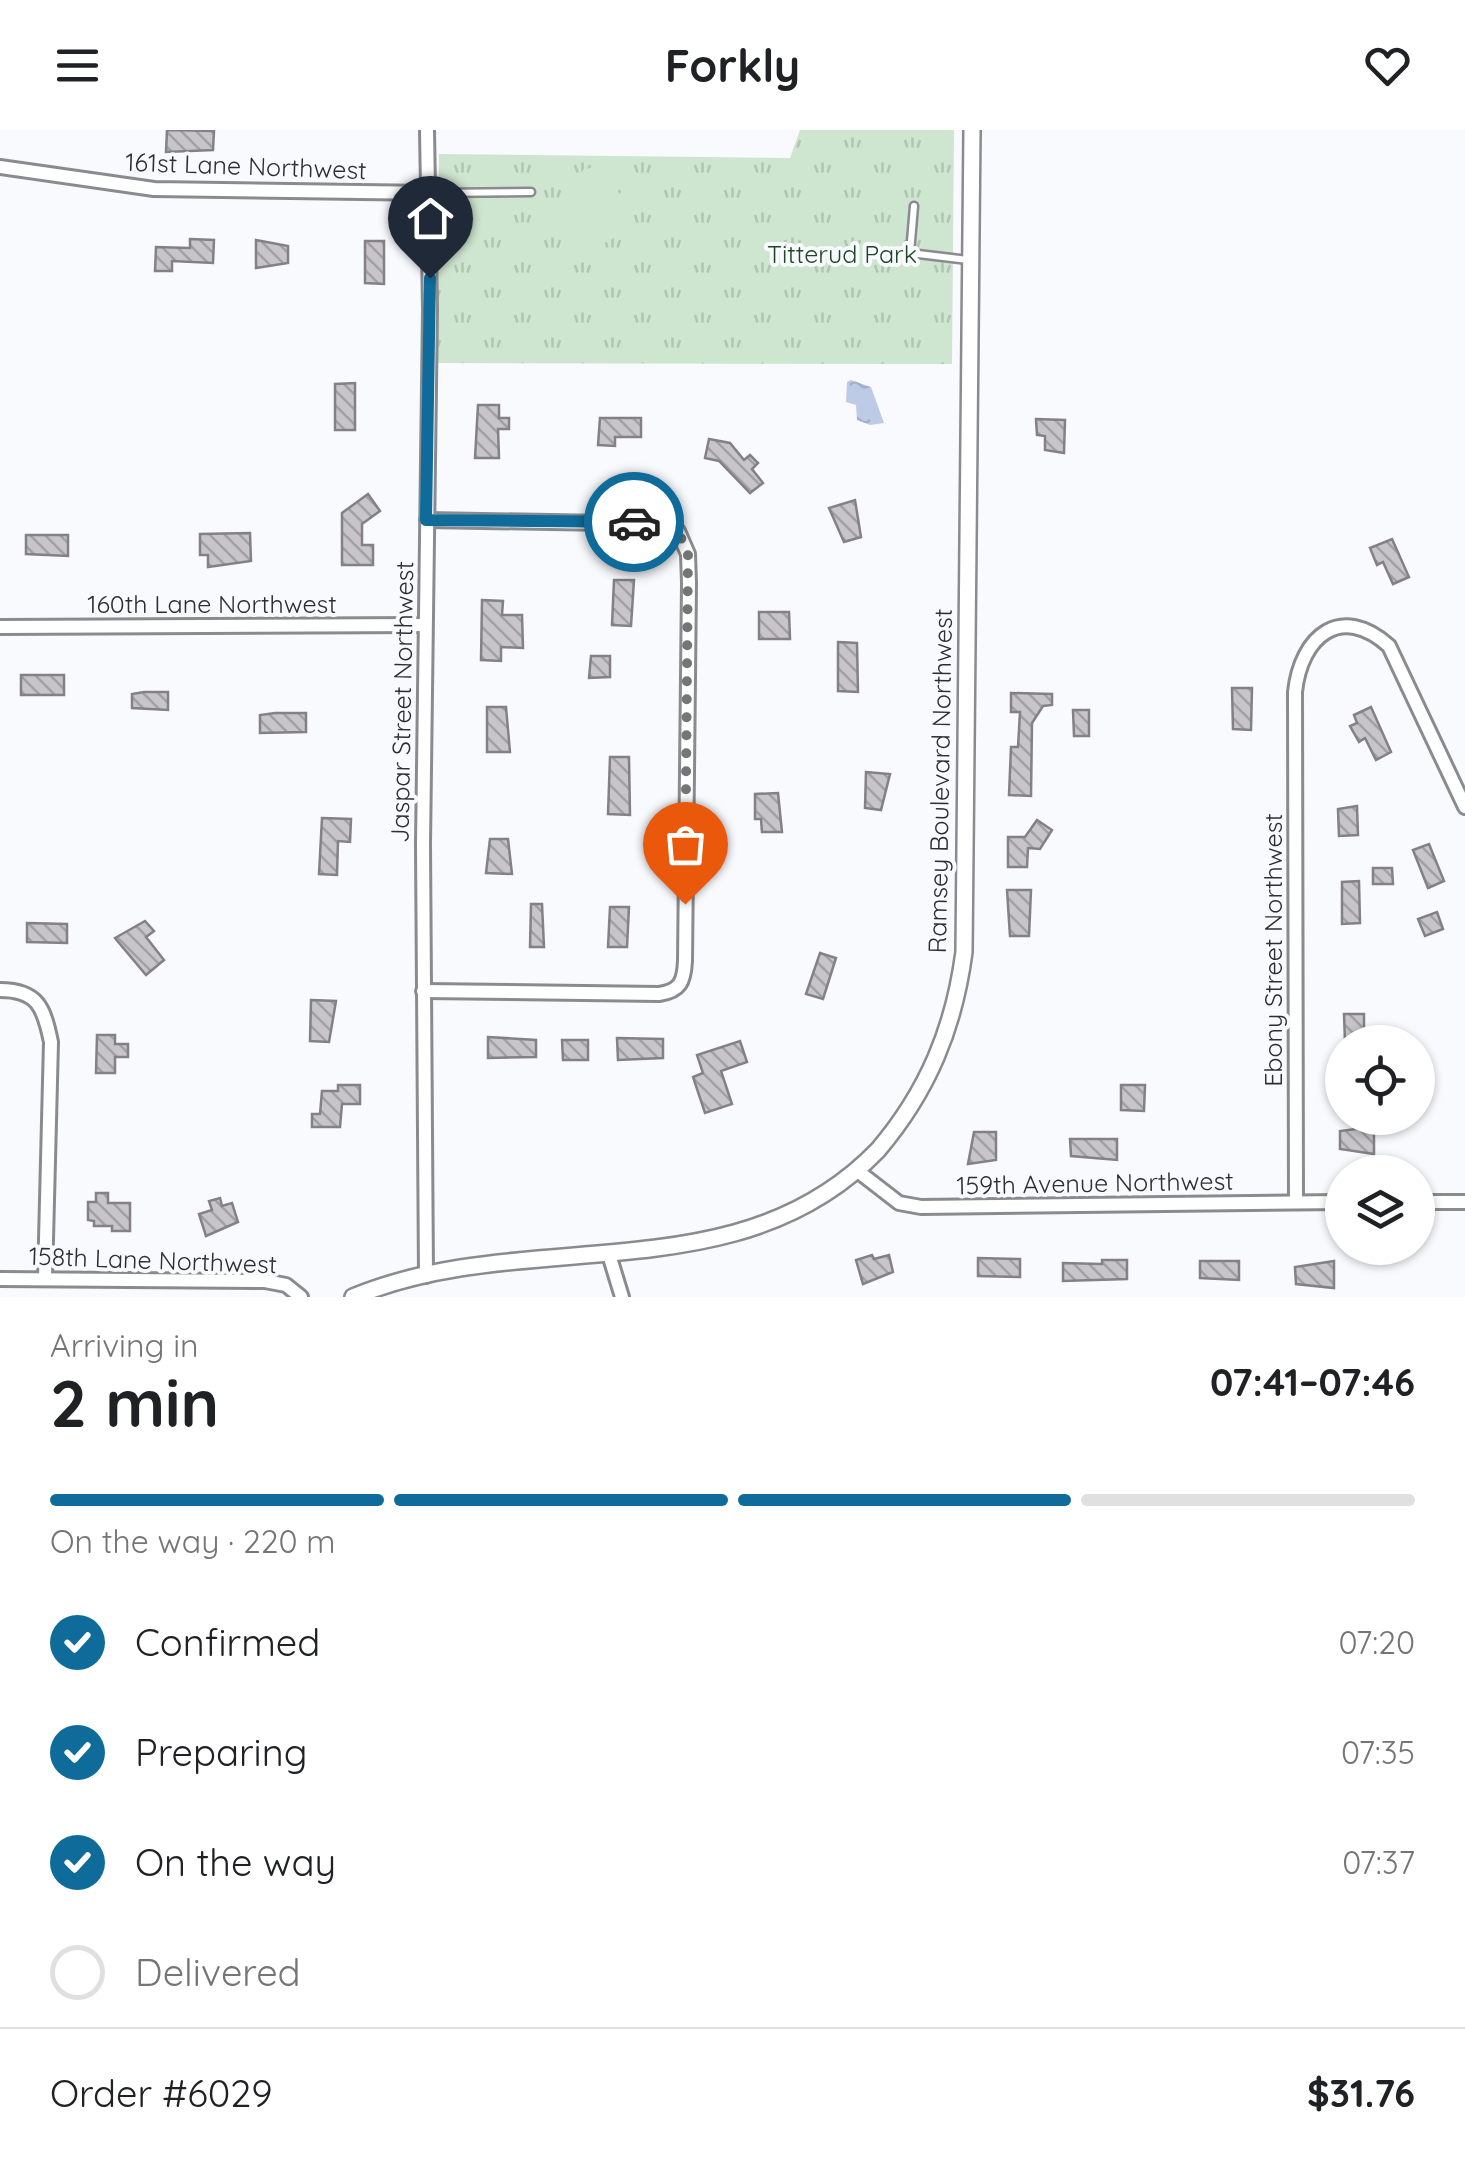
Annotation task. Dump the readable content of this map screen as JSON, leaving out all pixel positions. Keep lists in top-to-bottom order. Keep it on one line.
{"streets":{"street":["161st Lane Northwest","160th Lane Northwest","Jaspar Street Northwest","Ramsey Boulevard Northwest","Ebony Street Northwest","159th Avenue Northwest","158th Lane Northwest"]},"crossings":[["161st Lane Northwest","Jaspar Street Northwest"],["160th Lane Northwest","Jaspar Street Northwest"],["Jaspar Street Northwest","Ramsey Boulevard Northwest"],["Ramsey Boulevard Northwest","159th Avenue Northwest"],["Ebony Street Northwest","159th Avenue Northwest"]],"parks":["Titterud Park"],"page":{"header":"Forkly","heading":["2 min","Arriving in","07:41–07:46"],"panel":["Order #6029","$31.76"],"bar":"On the way · 220 m","list":[["Confirmed","07:20"],["Preparing","07:35"],["On the way","07:37"],"Delivered"]}}
